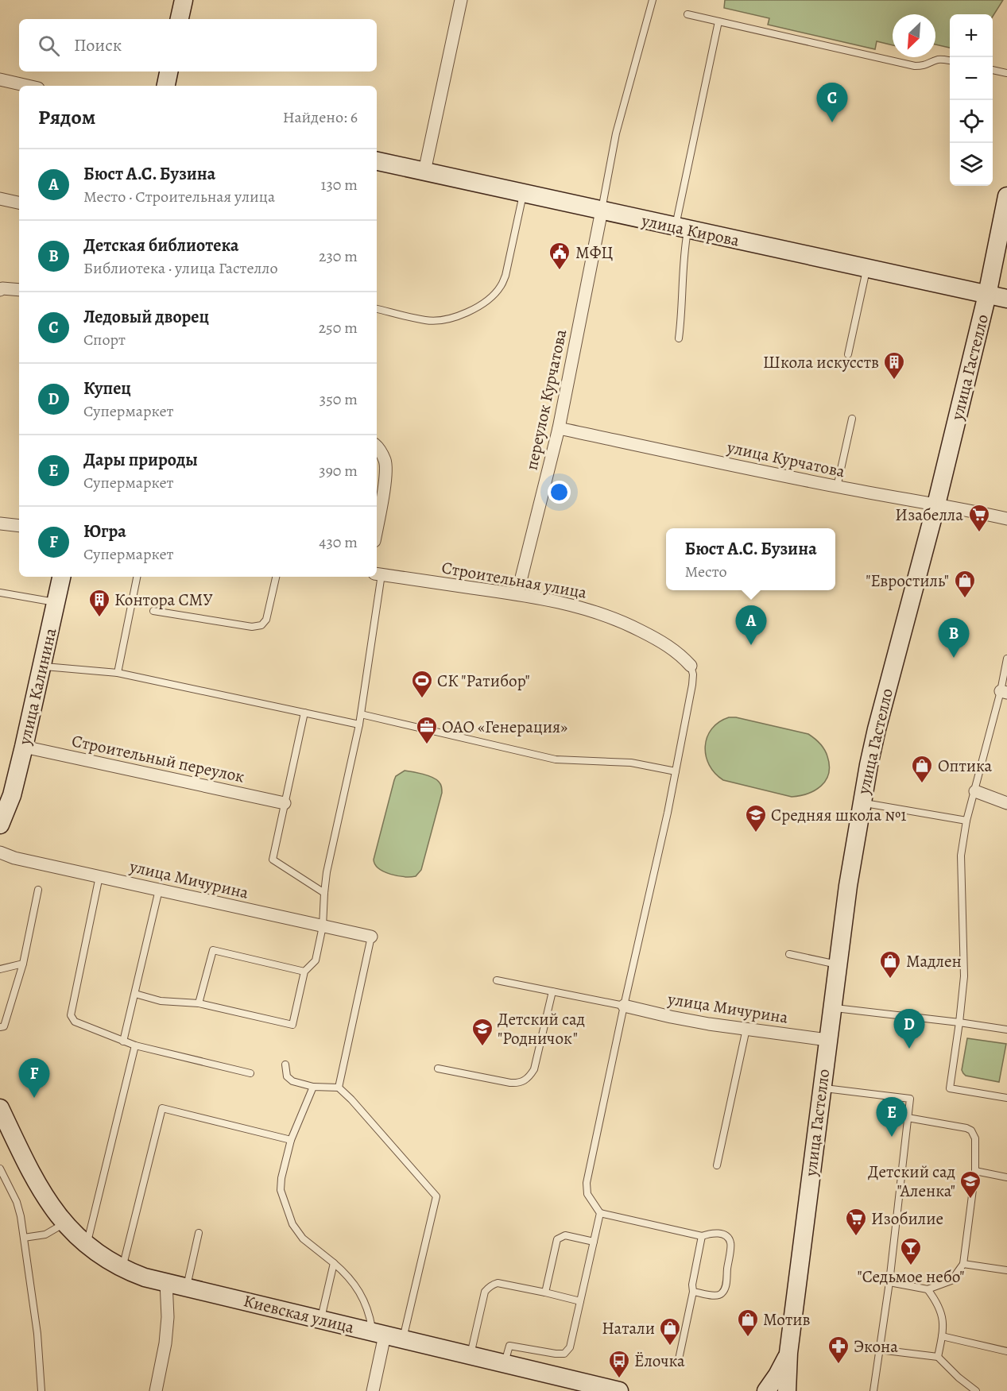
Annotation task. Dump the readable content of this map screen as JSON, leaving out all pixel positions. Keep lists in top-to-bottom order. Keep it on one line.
{"streets":{"street":["улица Кирова","улица Гастелло","переулок Курчатова","улица Курчатова","Строительная улица","улица Калинина","Строительный переулок","улица Мичурина","Киевская улица"]},"crossings":[["улица Кирова","улица Гастелло"],["улица Кирова","переулок Курчатова"],["улица Гастелло","улица Курчатова"],["улица Гастелло","улица Мичурина"],["переулок Курчатова","улица Курчатова"],["переулок Курчатова","Строительная улица"],["улица Калинина","Строительный переулок"]],"places":{"public building":["МФЦ"],"building":["Школа искусств","Контора СМУ"],"supermarket":["Изабелла","Изобилие"],"shop":["\"Евростиль\"","Оптика","Мадлен","Мотив","Натали"],"sports":["СК \"Ратибор\""],"office":["ОАО «Генерация»"],"school or university":["Средняя школа №1","Детский сад \"Родничок\"","Детский сад \"Аленка\""],"bar":["\"Седьмое небо\""],"pharmacy":["Экона"],"bus stop":["Ёлочка"]},"north":"bottom left","page":{"map_buttons":["+","−"],"search":"Поиск","pins":["C","A","B","D","F","E"],"heading":["Рядом","Найдено: 6"],"list":[{"mark":"A","name":"Бюст А.С. Бузина","note":"Место · Строительная улица","value":"130 m"},{"mark":"B","name":"Детская библиотека","note":"Библиотека · улица Гастелло","value":"230 m"},{"mark":"C","name":"Ледовый дворец","note":"Спорт","value":"250 m"},{"mark":"D","name":"Купец","note":"Супермаркет","value":"350 m"},{"mark":"E","name":"Дары природы","note":"Супермаркет","value":"390 m"},{"mark":"F","name":"Югра","note":"Супермаркет","value":"430 m"}],"popup":["Бюст А.С. Бузина","Место"]}}
